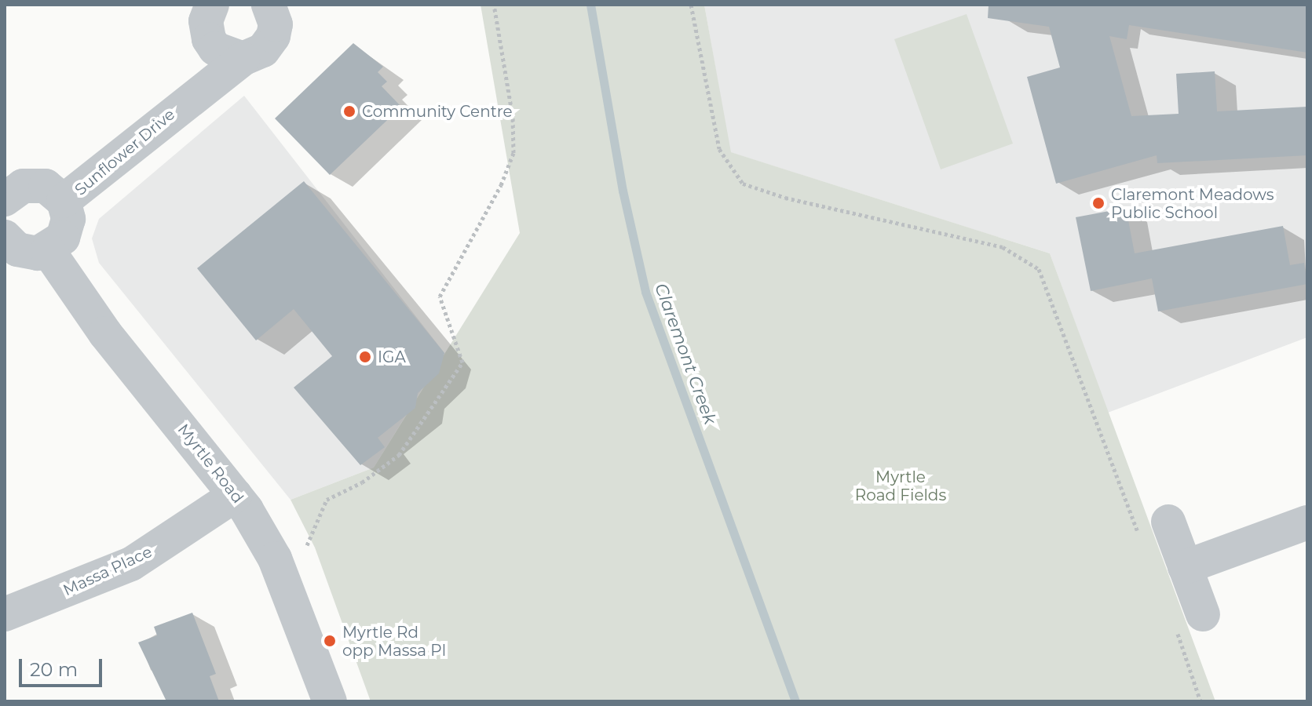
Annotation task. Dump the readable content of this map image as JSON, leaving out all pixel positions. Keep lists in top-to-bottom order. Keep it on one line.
{"streets":{"street":["Sunflower Drive","Myrtle Road","Massa Place"]},"crossings":[["Myrtle Road","Massa Place"]],"water":["Claremont Creek"],"parks":["Myrtle Road Fields"],"places":["Community Centre","Claremont Meadows Public School","IGA","Myrtle Rd opp Massa Pl"],"scale_bar":"20 m"}
